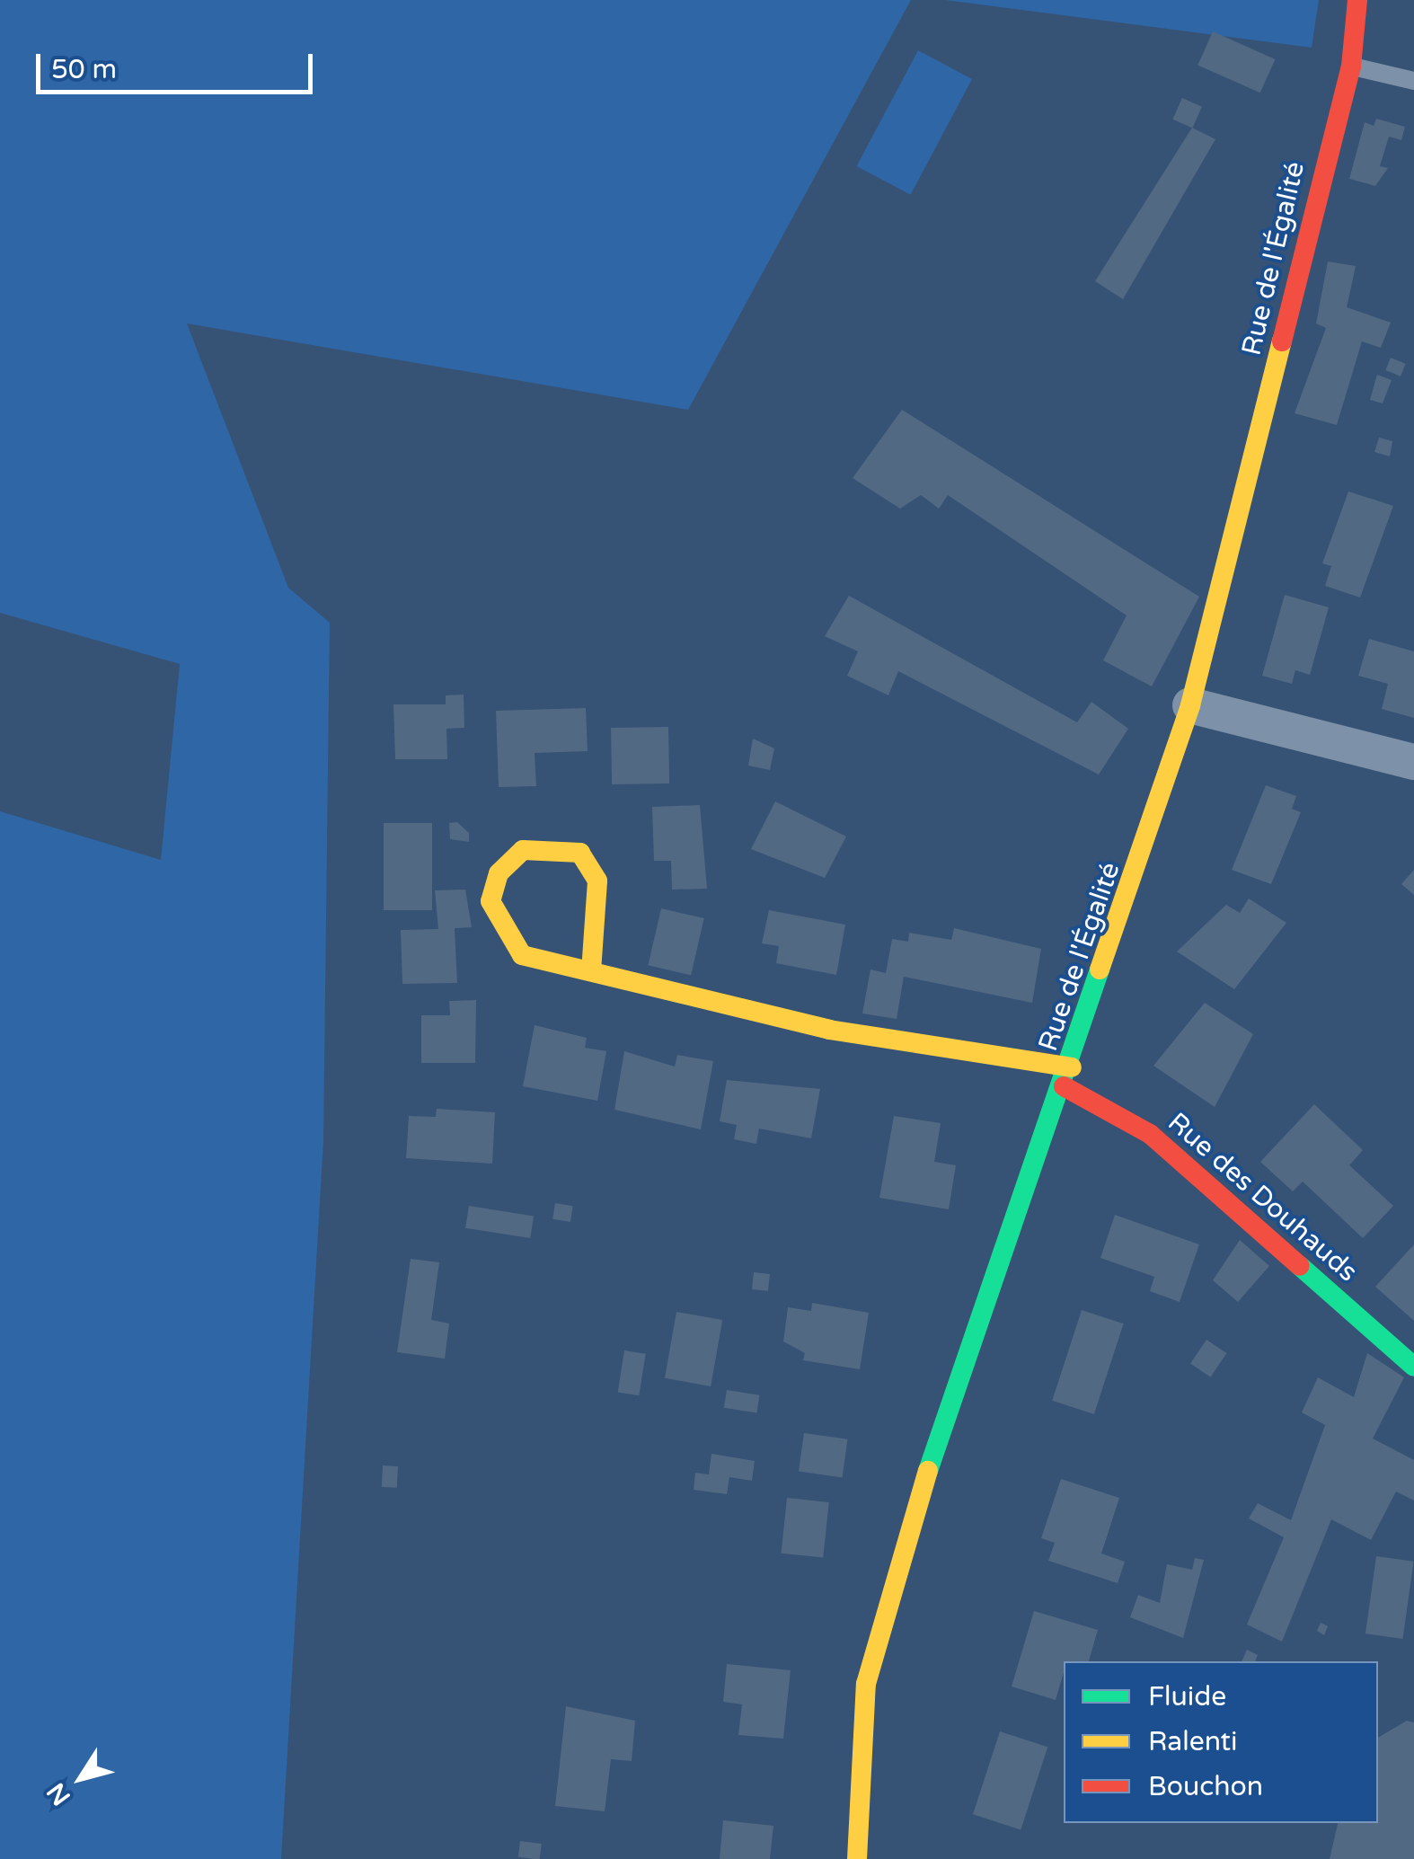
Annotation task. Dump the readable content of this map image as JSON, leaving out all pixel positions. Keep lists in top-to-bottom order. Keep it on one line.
{"streets":{"street":["Rue de l'Égalité","Rue des Douhauds"]},"crossings":[["Rue de l'Égalité","Rue des Douhauds"]],"legend":["Fluide","Ralenti","Bouchon"],"scale_bar":"50 m","north":"bottom left"}
